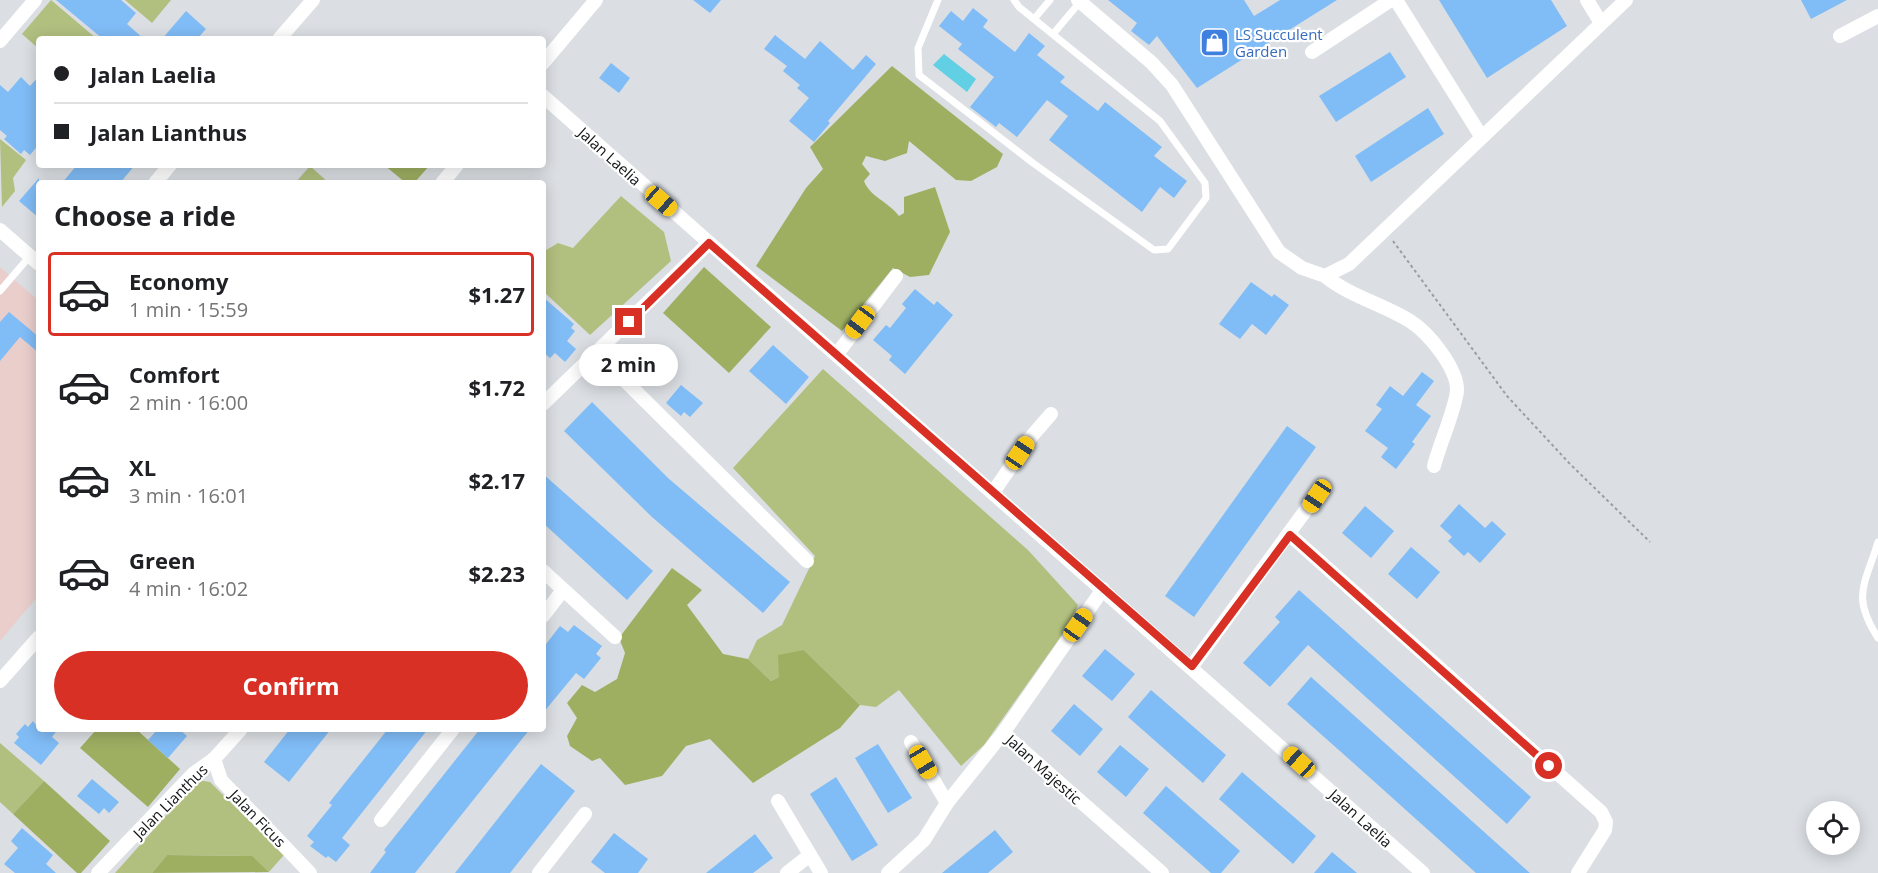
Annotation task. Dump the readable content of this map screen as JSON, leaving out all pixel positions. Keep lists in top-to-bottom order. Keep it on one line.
{"streets":{"street":["Jalan Laelia","Jalan Majestic","Jalan Lianthus","Jalan Ficus"]},"crossings":[["Jalan Laelia","Jalan Majestic"],["Jalan Lianthus","Jalan Ficus"]],"places":{"shop":["LS Succulent Garden"]},"page":{"banner":["Jalan Laelia","Jalan Lianthus"],"heading":"Choose a ride","list":[{"name":"Economy","note":"1 min · 15:59","value":"$1.27"},{"name":"Comfort","note":"2 min · 16:00","value":"$1.72"},{"name":"XL","note":"3 min · 16:01","value":"$2.17"},{"name":"Green","note":"4 min · 16:02","value":"$2.23"}],"bubble":"2 min","buttons":"Confirm"}}
